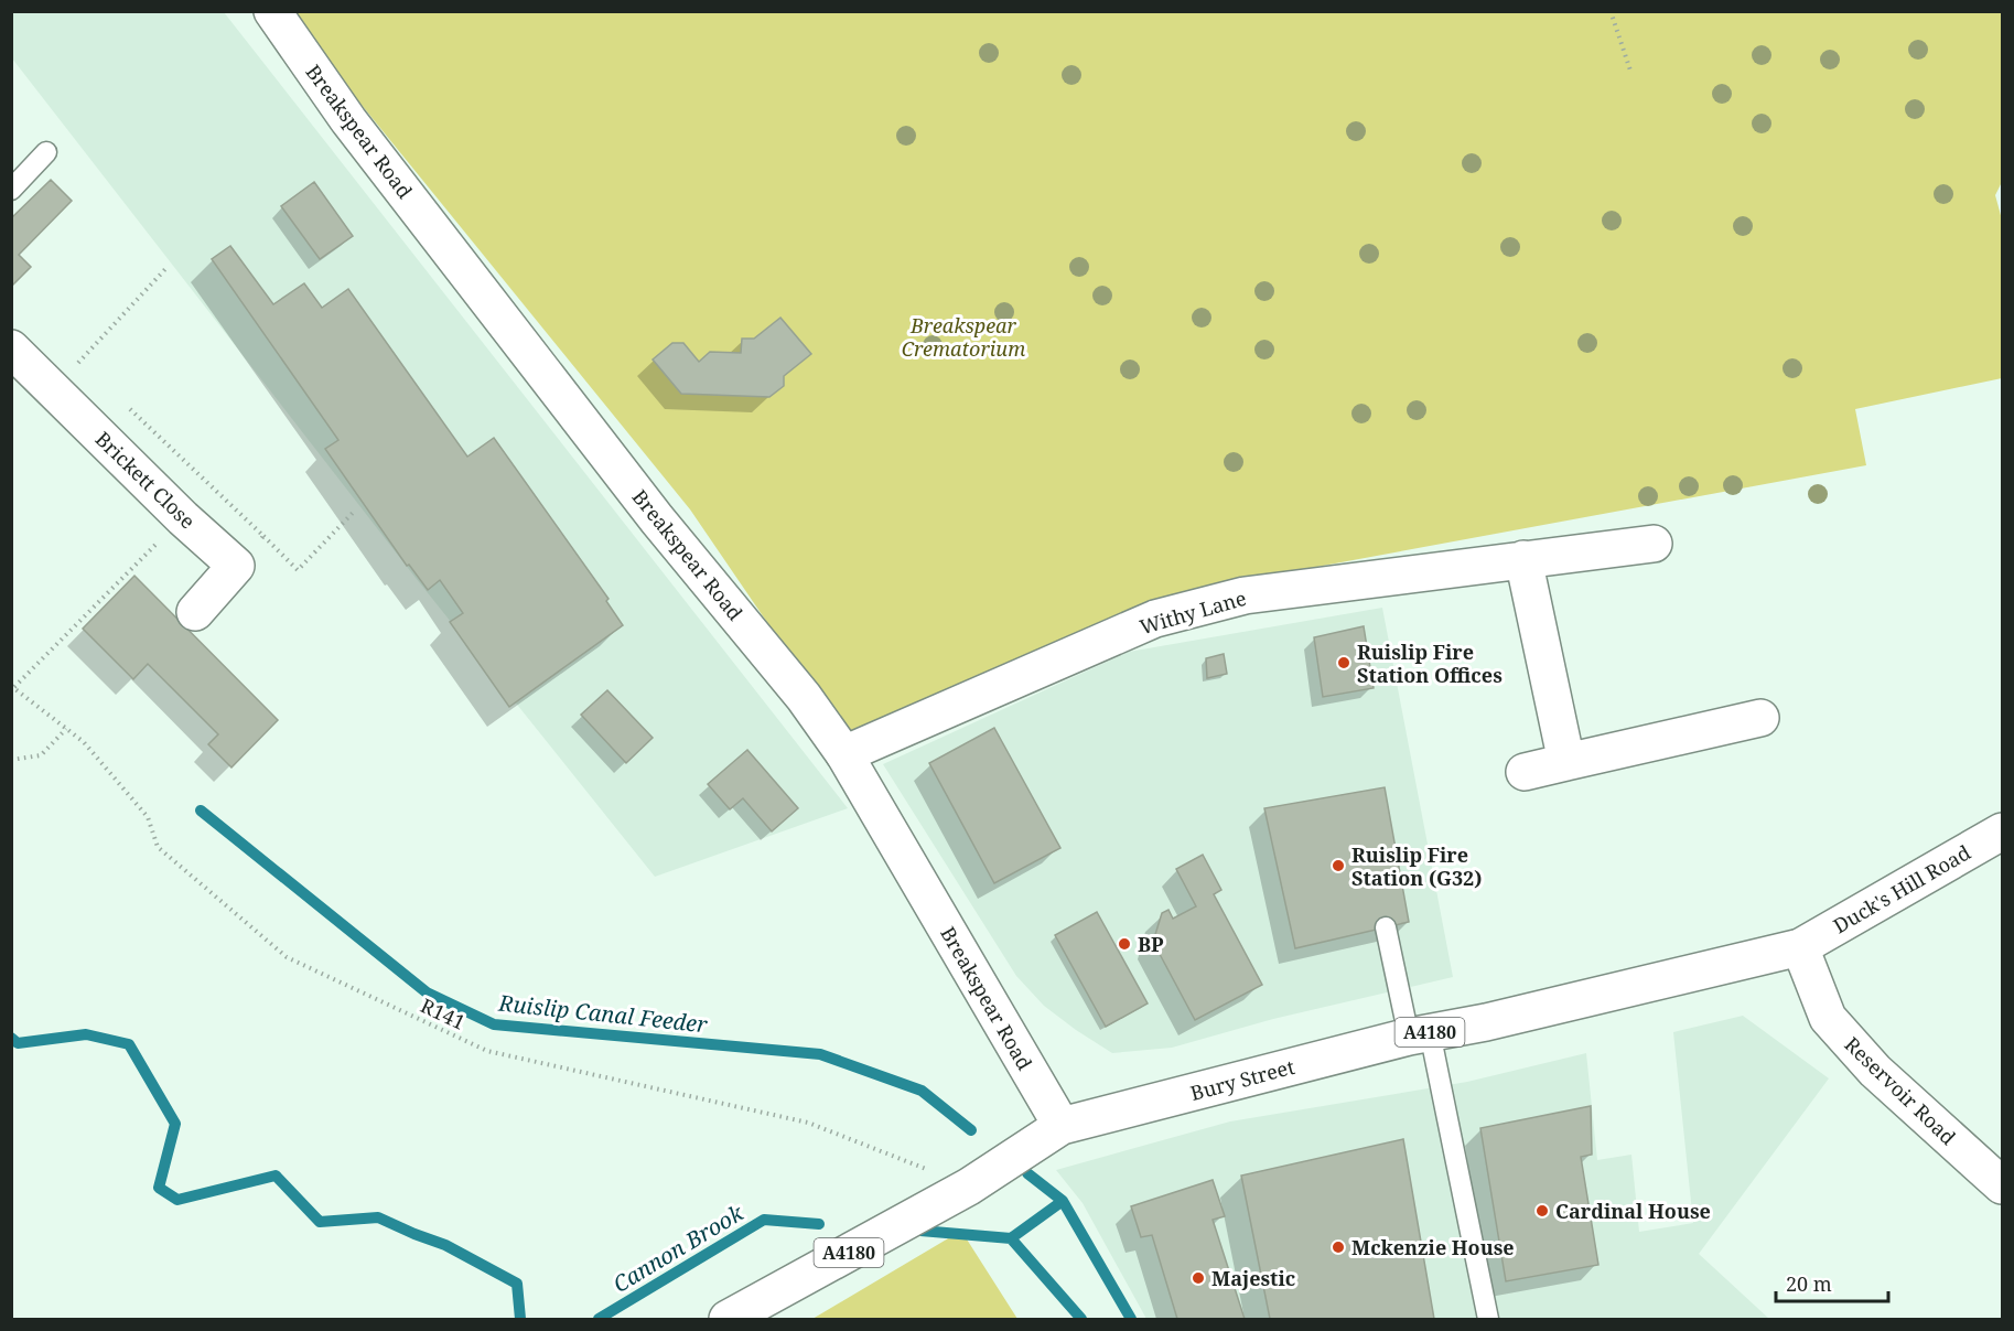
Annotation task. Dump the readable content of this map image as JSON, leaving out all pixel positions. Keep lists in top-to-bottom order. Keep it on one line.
{"streets":{"street":["Breakspear Road","Brickett Close","Withy Lane","Duck's Hill Road","A4180","Bury Street","Reservoir Road"],"path":["R141"]},"crossings":[["Breakspear Road","Withy Lane"],["Breakspear Road","Bury Street"],["Duck's Hill Road","Bury Street"],["Duck's Hill Road","Reservoir Road"],["R141","Bury Street"],["Bury Street","Reservoir Road"]],"water":["Ruislip Canal Feeder","Cannon Brook"],"parks":["Breakspear Crematorium"],"places":["Ruislip Fire Station Offices","Ruislip Fire Station (G32)","BP","Cardinal House","Mckenzie House","Majestic"],"scale_bar":"20 m"}
